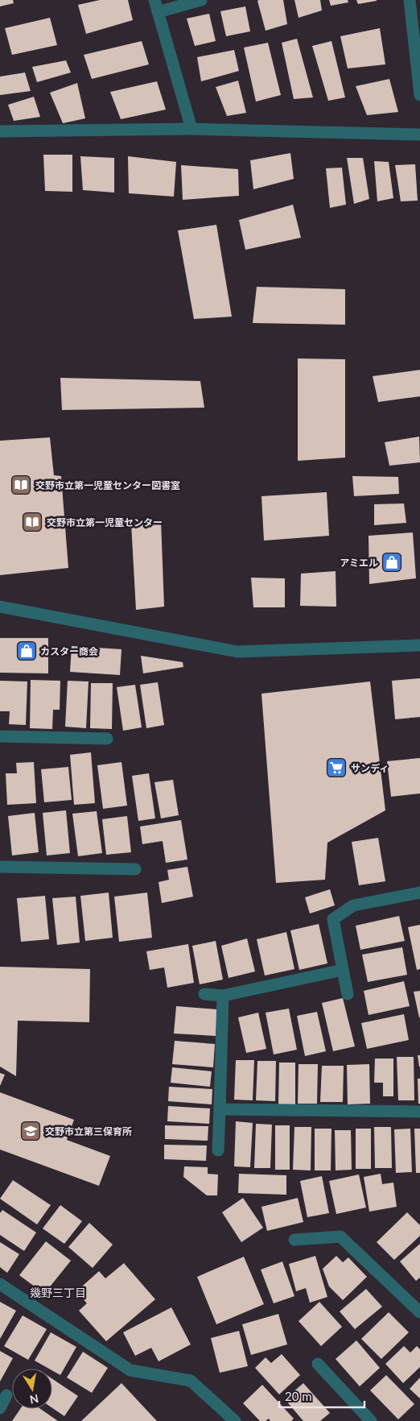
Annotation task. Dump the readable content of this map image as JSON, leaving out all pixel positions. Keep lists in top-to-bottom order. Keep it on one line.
{"districts":["幾野三丁目"],"places":{"library":["交野市立第一児童センター図書室","交野市立第一児童センター"],"shop":["アミエル","カスター商会"],"supermarket":["サンディ"],"school or university":["交野市立第三保育所"]},"scale_bar":"20 m","north":"bottom"}
